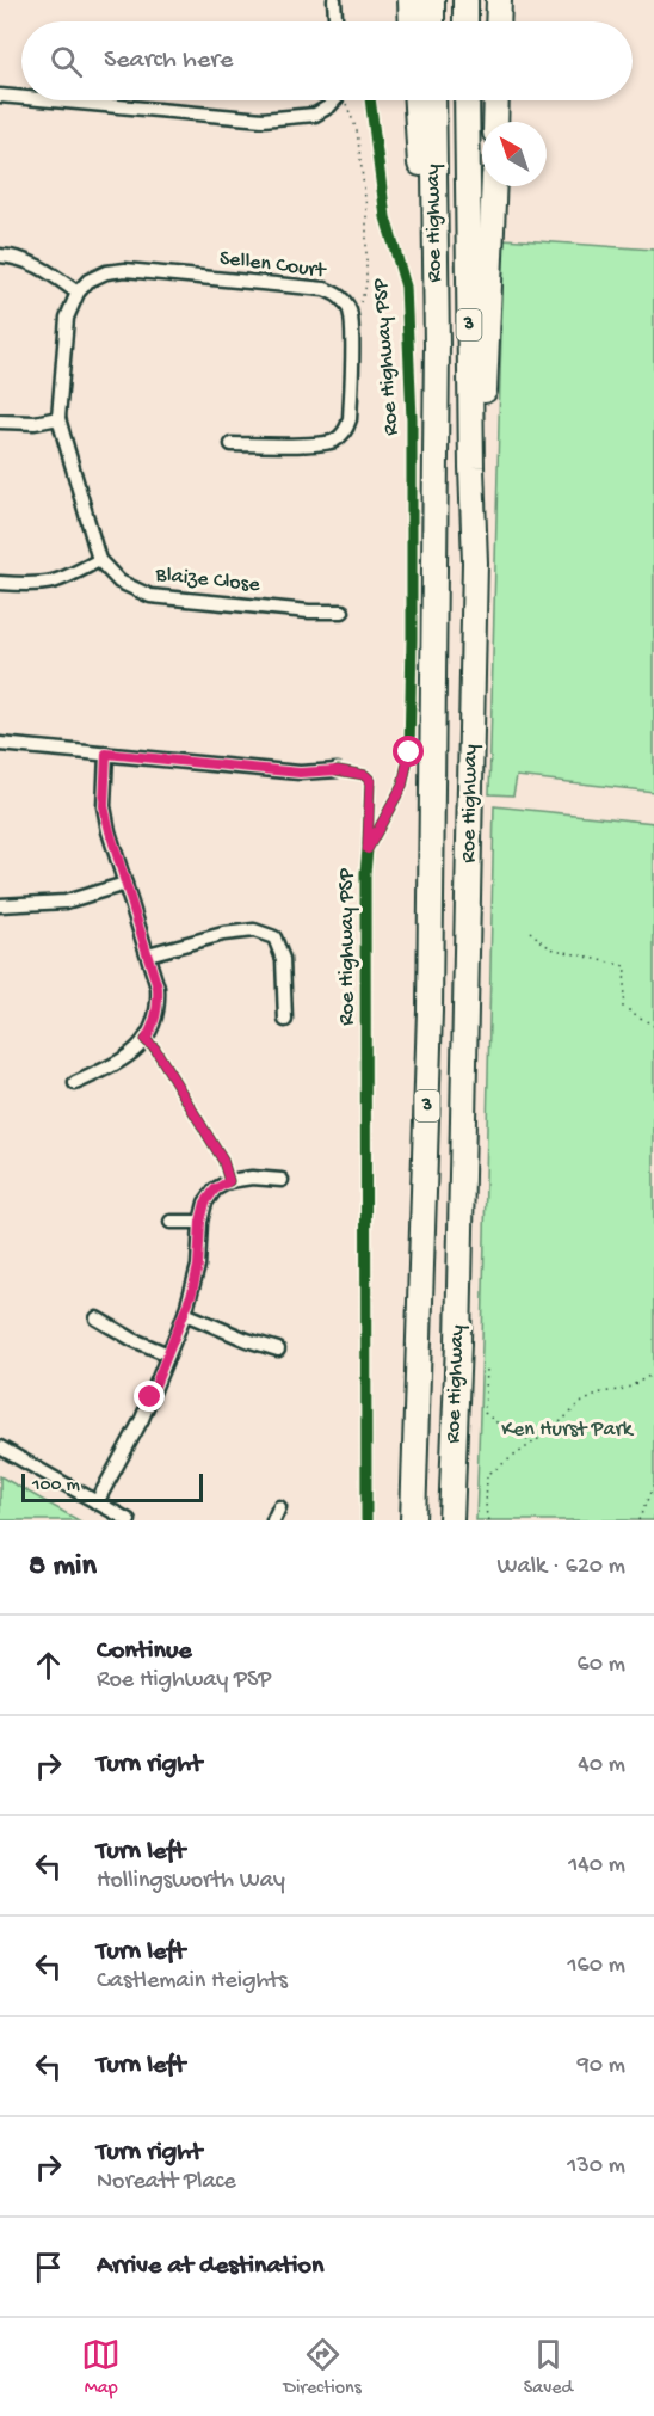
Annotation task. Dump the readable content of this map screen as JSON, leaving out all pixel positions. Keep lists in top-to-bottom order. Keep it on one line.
{"streets":{"highway":["Roe Highway","3"],"street":["Sellen Court","Blaize Close"],"cycle path":["Roe Highway PSP"]},"parks":["Ken Hurst Park"],"scale_bar":"100 m","north":"top left","page":{"search":"Search here","scale":"100 m","heading":["8 min","Walk · 620 m"],"list":[["Continue","Roe Highway PSP","60 m"],["Turn right","40 m"],["Turn left","Hollingsworth Way","140 m"],["Turn left","Castlemain Heights","160 m"],["Turn left","90 m"],["Turn right","Noreatt Place","130 m"],"Arrive at destination"],"nav":["Map","Directions","Saved"]}}
